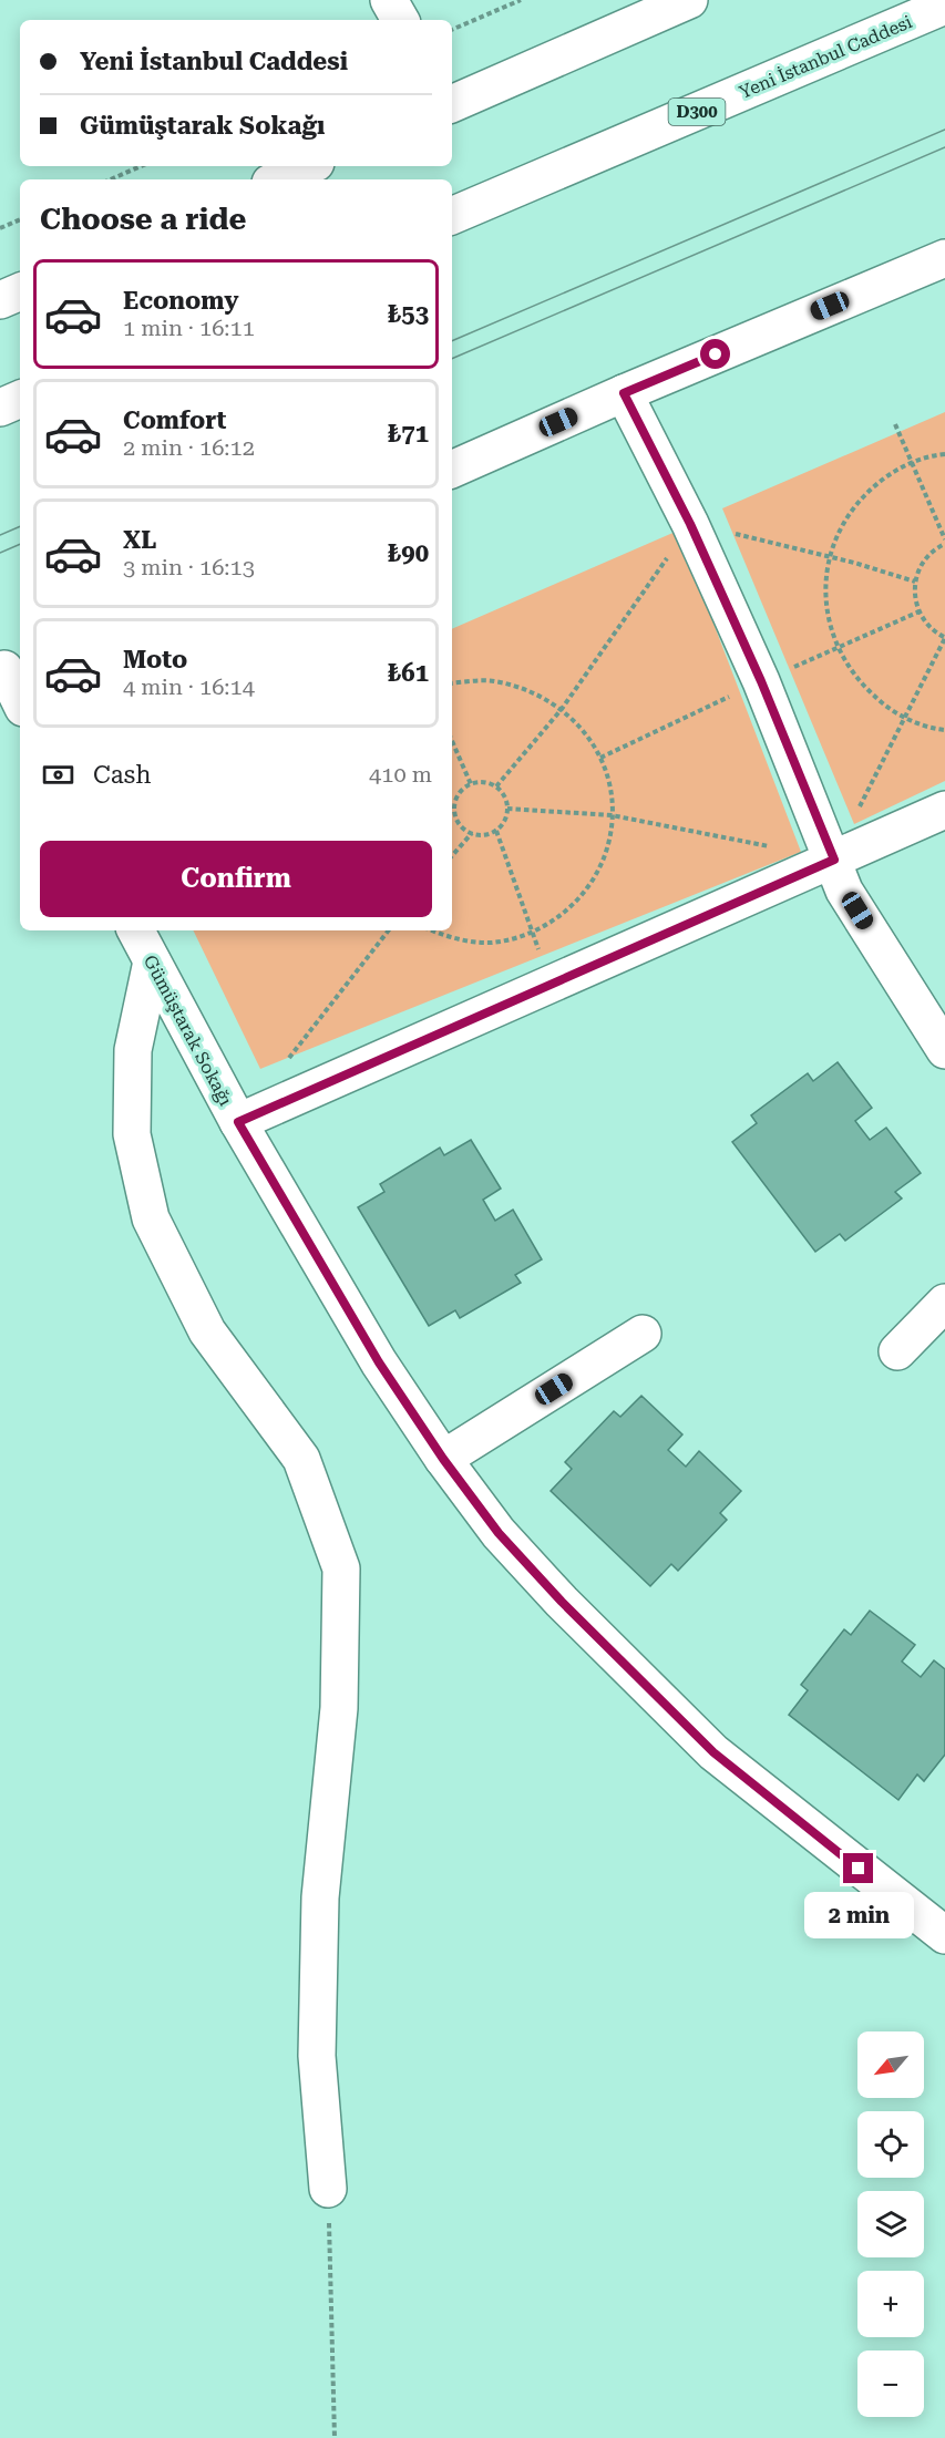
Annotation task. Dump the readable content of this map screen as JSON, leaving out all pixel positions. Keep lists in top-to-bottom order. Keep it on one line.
{"streets":{"main road":["Yeni İstanbul Caddesi","D300","Gümüştarak Sokağı"]},"north":"bottom left","page":{"banner":["Yeni İstanbul Caddesi","Gümüştarak Sokağı"],"heading":"Choose a ride","list":[{"name":"Economy","note":"1 min · 16:11","value":"₺53"},{"name":"Comfort","note":"2 min · 16:12","value":"₺71"},{"name":"XL","note":"3 min · 16:13","value":"₺90"},{"name":"Moto","note":"4 min · 16:14","value":"₺61"}],"pay":["Cash","410 m"],"buttons":"Confirm","bubble":"2 min","map_buttons":["+","−"]}}
